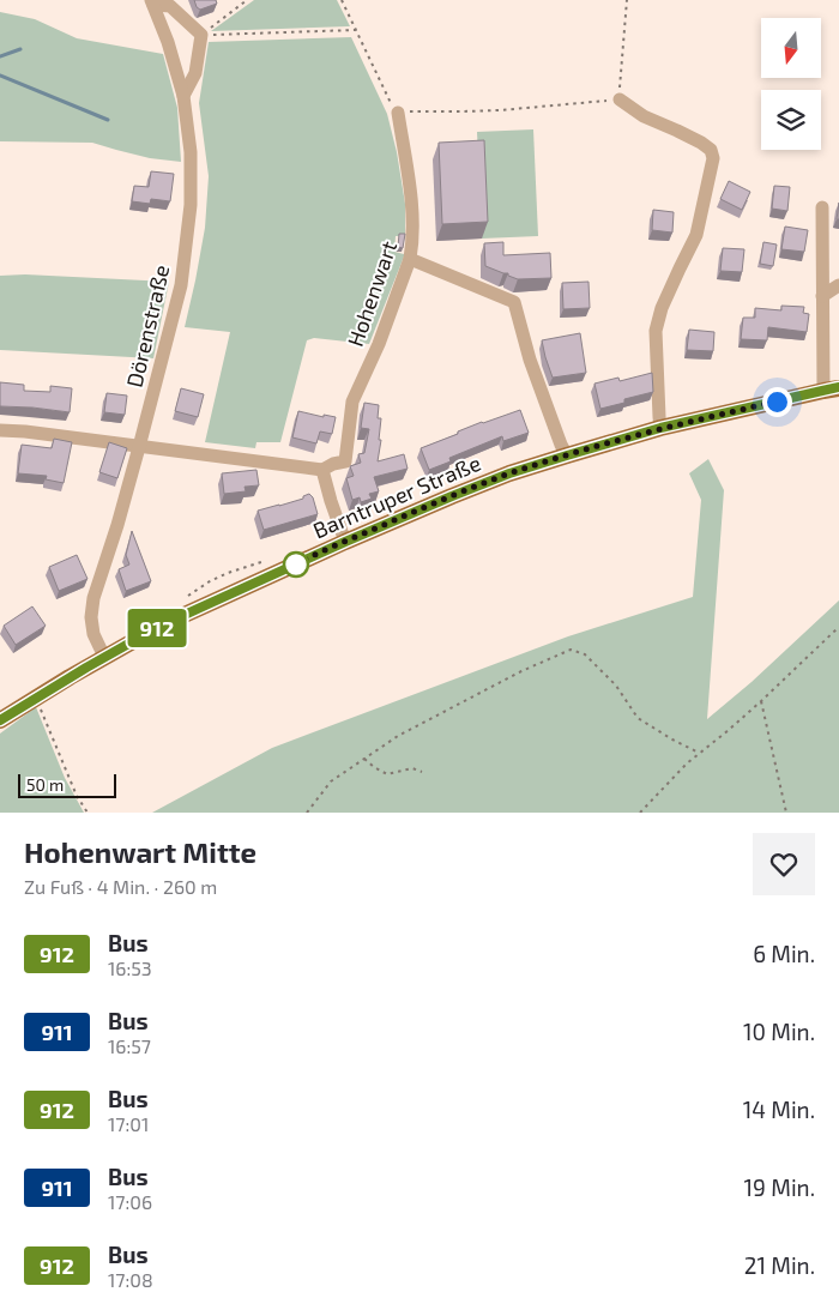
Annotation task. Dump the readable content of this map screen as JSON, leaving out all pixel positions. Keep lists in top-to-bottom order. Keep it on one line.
{"streets":{"main road":["Barntruper Straße"],"street":["Hohenwart","Dörenstraße"]},"crossings":[["Dörenstraße","Barntruper Straße"]],"lines":["bus line 912"],"scale_bar":"50 m","north":"bottom","page":{"on_map":"912","scale":"50 m","heading":["Hohenwart Mitte","Zu Fuß · 4 Min. · 260 m"],"list":[{"mark":"912","name":"Bus","note":"16:53","value":"6 Min."},{"mark":"911","name":"Bus","note":"16:57","value":"10 Min."},{"mark":"912","name":"Bus","note":"17:01","value":"14 Min."},{"mark":"911","name":"Bus","note":"17:06","value":"19 Min."},{"mark":"912","name":"Bus","note":"17:08","value":"21 Min."}]}}
